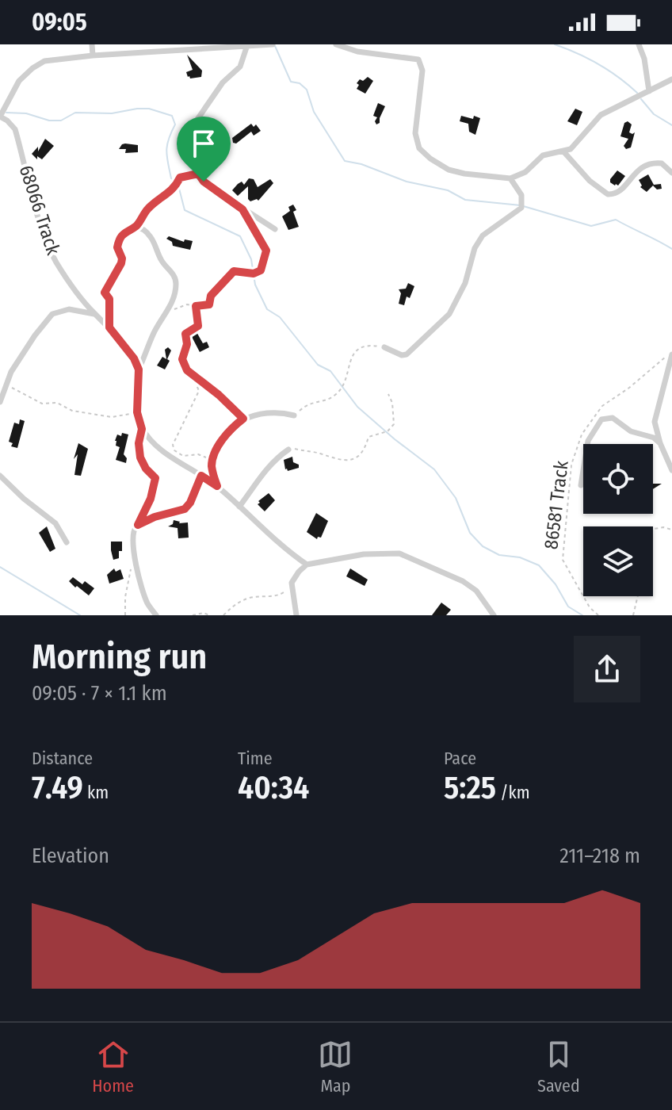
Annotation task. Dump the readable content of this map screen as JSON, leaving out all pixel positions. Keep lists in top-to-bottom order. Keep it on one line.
{"streets":{"street":["68066 Track"],"path":["86581 Track"]},"page":{"status":"09:05","heading":["Morning run","09:05 · 7 × 1.1 km"],"stats":[["Distance","7.49 km"],["Time","40:34"],["Pace","5:25 /km"]],"chart":["Elevation","211–218 m"],"tabs":["Home","Map","Saved"]}}
